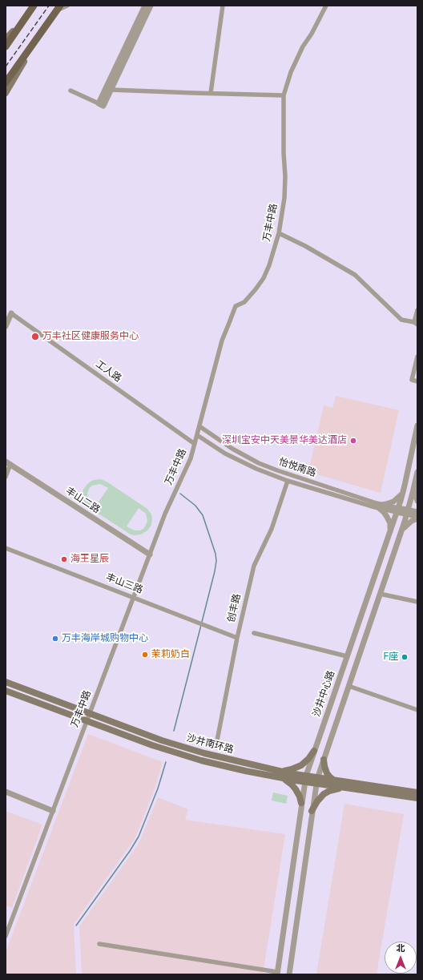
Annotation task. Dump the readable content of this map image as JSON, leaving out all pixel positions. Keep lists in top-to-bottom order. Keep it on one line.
{"streets":{"main road":["沙井南环路"],"street":["万丰中路","工人路","怡悦南路","丰山二路","丰山三路","创丰路","沙井中心路"]},"crossings":[["万丰中路","工人路"],["万丰中路","怡悦南路"],["万丰中路","丰山二路"],["万丰中路","丰山三路"],["万丰中路","沙井南环路"],["怡悦南路","创丰路"],["怡悦南路","沙井中心路"],["丰山三路","创丰路"],["沙井中心路","沙井南环路"]],"places":["万丰社区健康服务中心","深圳宝安中天美景华美达酒店","海王星辰","万丰海岸城购物中心","茉莉奶白","F座"],"north":"top"}
